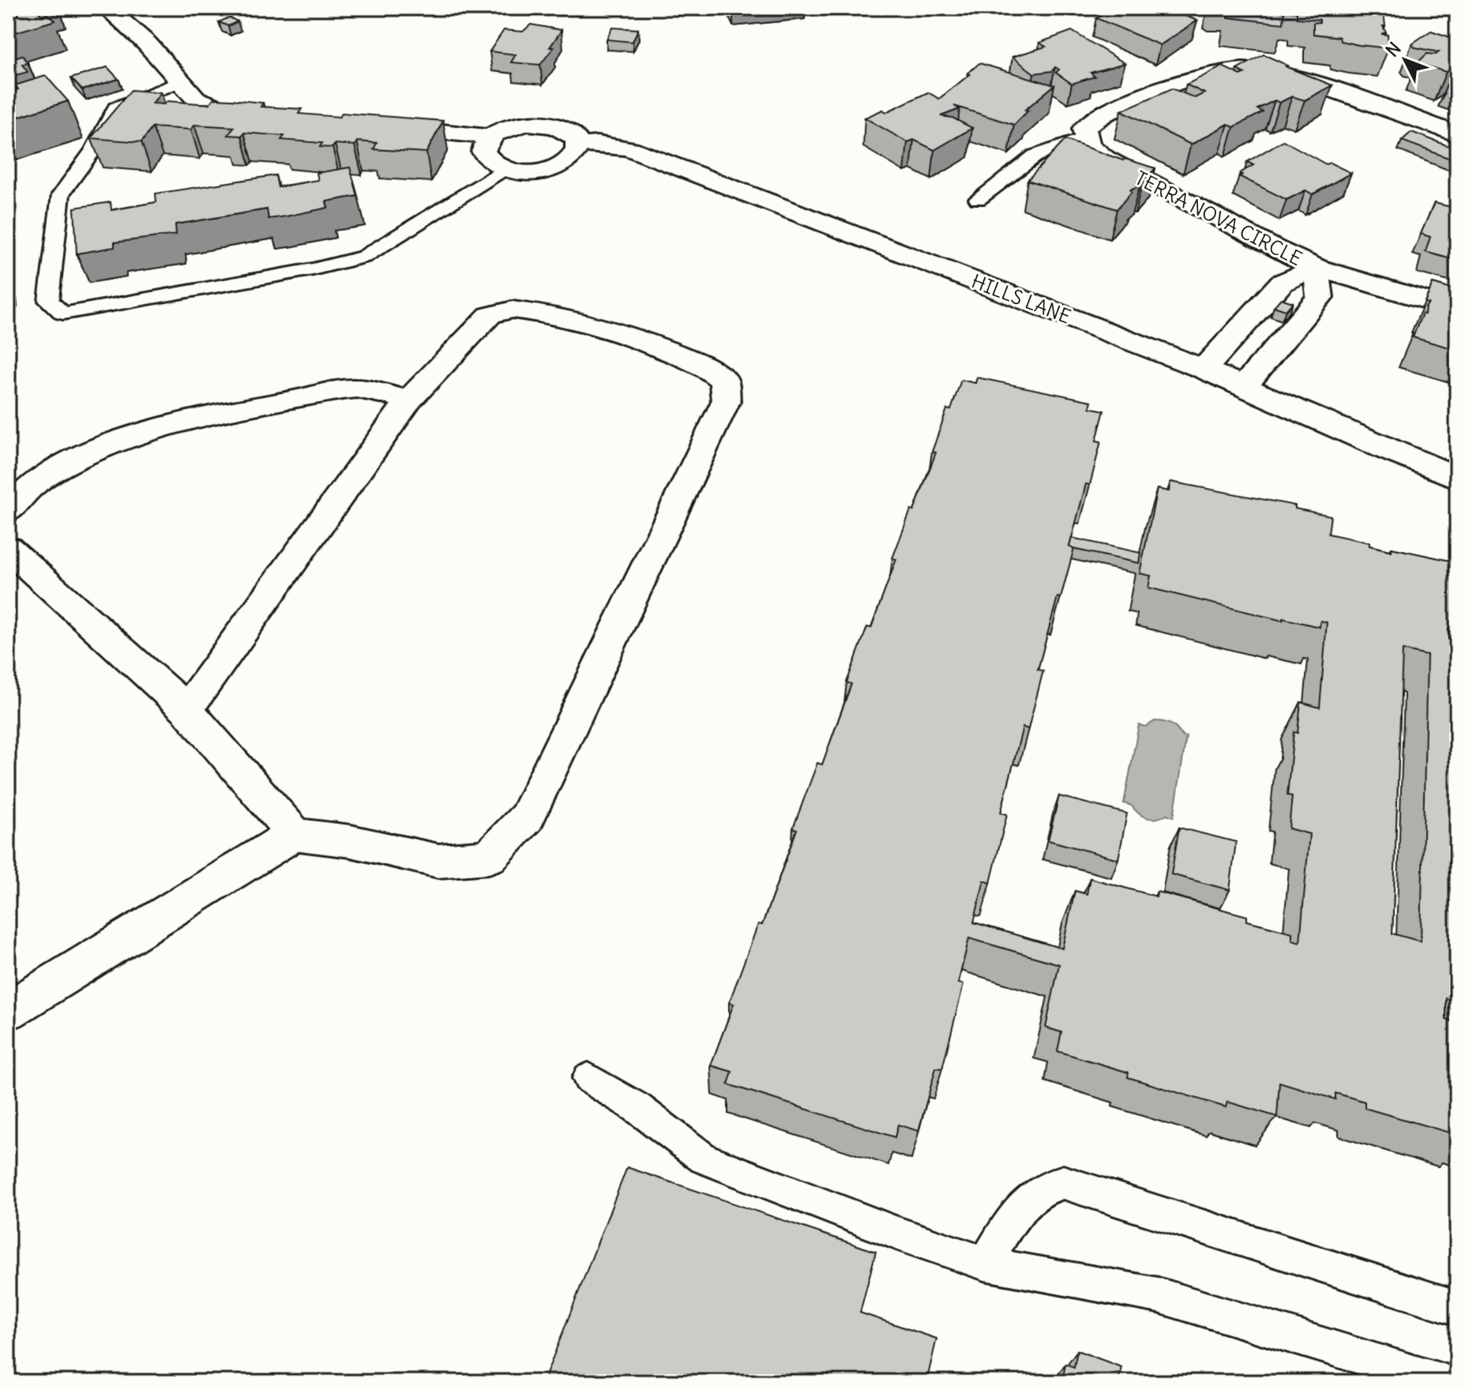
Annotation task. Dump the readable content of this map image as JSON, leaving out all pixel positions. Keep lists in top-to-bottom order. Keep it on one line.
{"streets":{"street":["TERRA NOVA CIRCLE","HILLS LANE"]},"crossings":[["TERRA NOVA CIRCLE","HILLS LANE"]],"north":"top left"}
